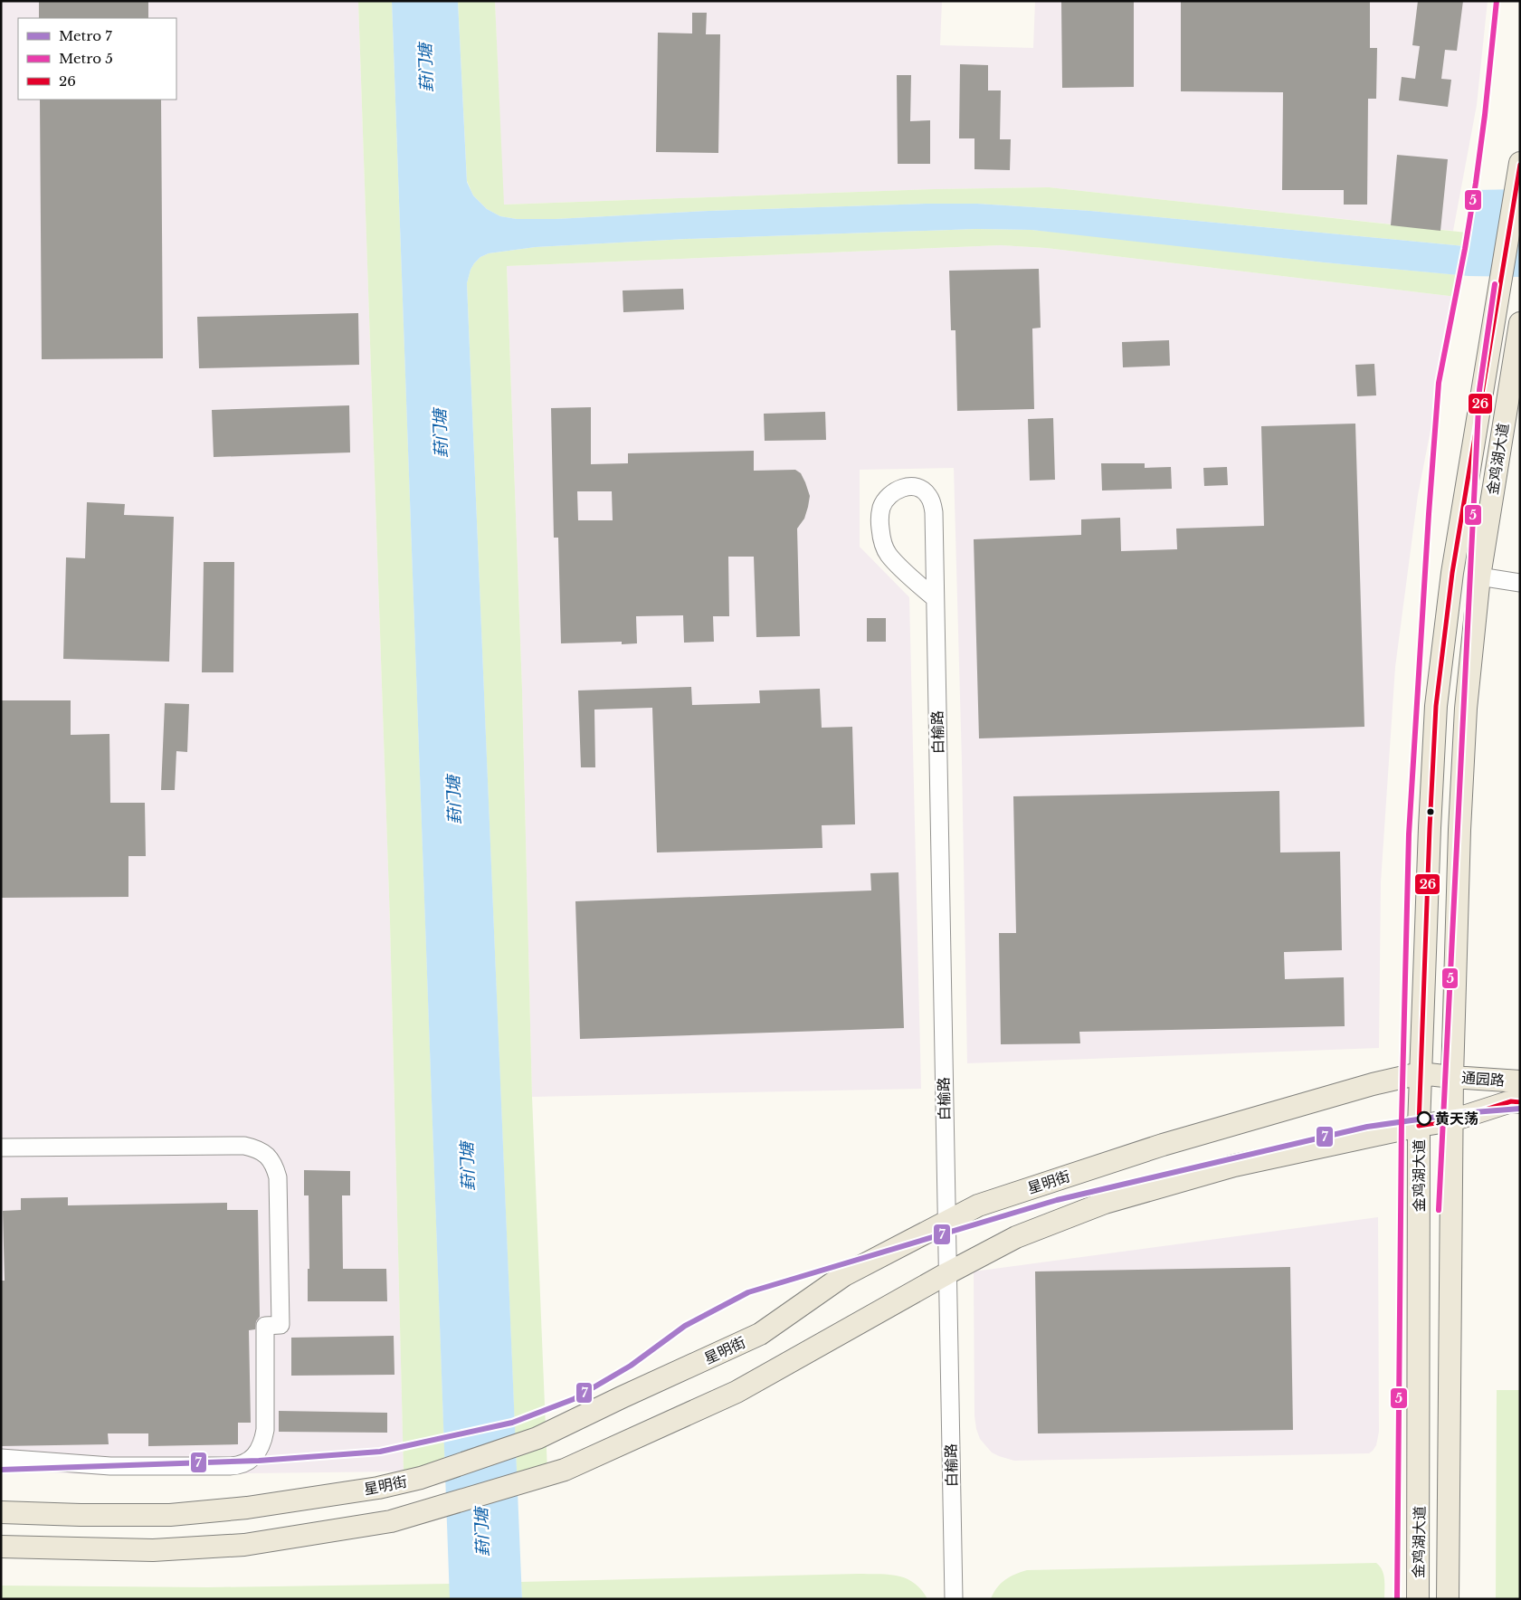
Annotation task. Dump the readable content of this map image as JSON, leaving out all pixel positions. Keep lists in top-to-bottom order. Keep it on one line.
{"streets":{"main road":["金鸡湖大道","通园路","星明街"],"street":["白榆路"]},"crossings":[["金鸡湖大道","通园路"],["金鸡湖大道","星明街"],["白榆路","星明街"],["通园路","星明街"]],"water":["葑门塘"],"places":["黄天荡"],"lines":["metro line 5","transit line 26","metro line 7"],"legend":["Metro 7","Metro 5","26"]}
